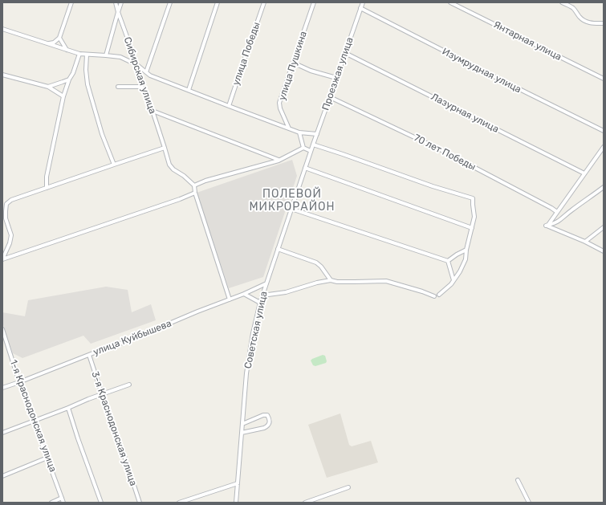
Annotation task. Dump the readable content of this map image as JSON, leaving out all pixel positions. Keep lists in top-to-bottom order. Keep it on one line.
{"streets":{"street":["Янтарная улица","улица Победы","улица Пушкина","Изумрудная улица","Проезжая улица","Сибирская улица","Лазурная улица","70 лет Победы","Советская улица","улица Куйбышева","1-я Краснодонская улица","3-я Краснодонская улица"]},"crossings":[["Изумрудная улица","Проезжая улица"],["Проезжая улица","Лазурная улица"],["Проезжая улица","70 лет Победы"],["Проезжая улица","Советская улица"],["Советская улица","улица Куйбышева"],["улица Куйбышева","1-я Краснодонская улица"],["улица Куйбышева","3-я Краснодонская улица"]],"districts":["ПОЛЕВОЙ МИКРОРАЙОН"]}
